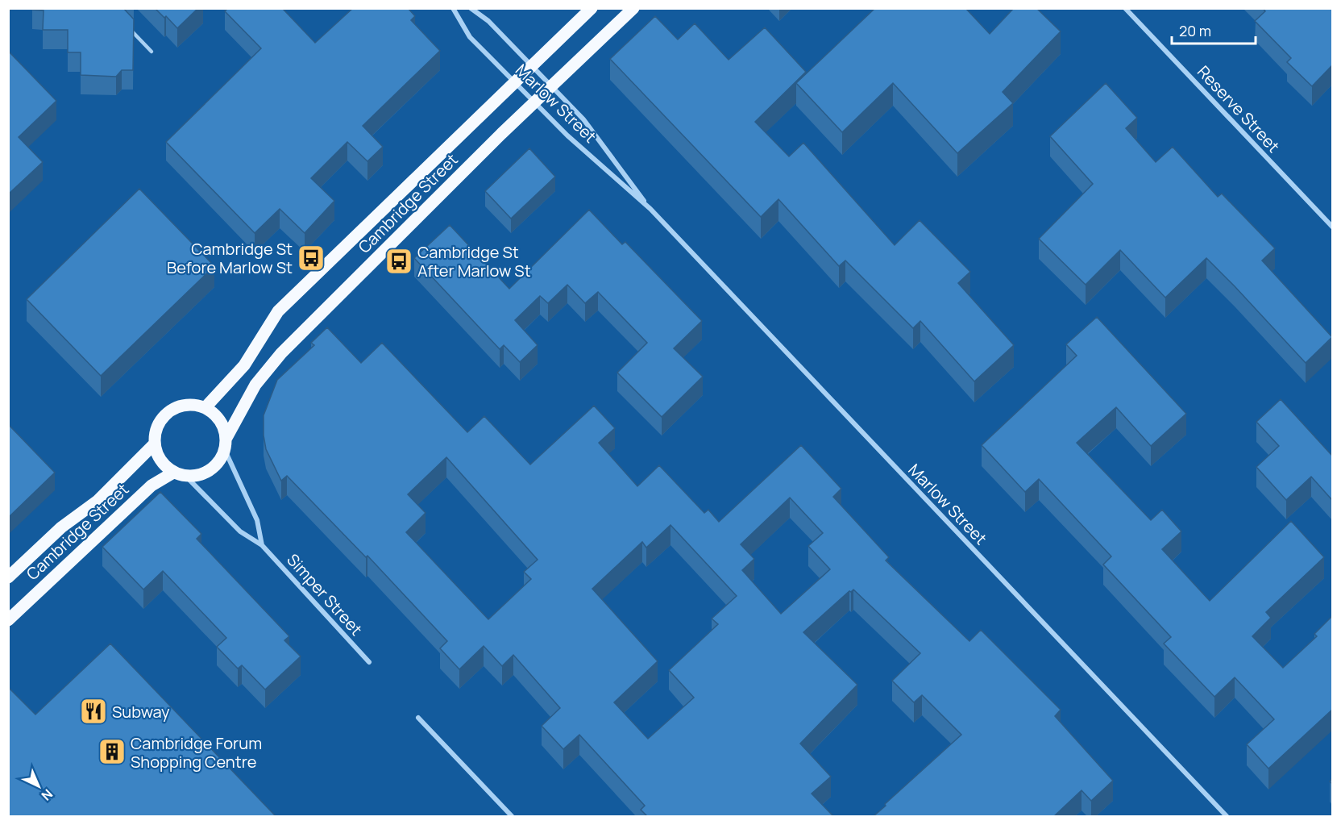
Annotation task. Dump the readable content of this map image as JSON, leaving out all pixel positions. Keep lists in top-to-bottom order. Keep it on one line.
{"streets":{"main road":["Cambridge Street"],"street":["Marlow Street","Reserve Street","Simper Street"]},"crossings":[["Marlow Street","Cambridge Street"],["Cambridge Street","Simper Street"]],"places":{"bus stop":["Cambridge St Before Marlow St","Cambridge St After Marlow St"],"restaurant":["Subway"],"building":["Cambridge Forum Shopping Centre"]},"scale_bar":"20 m","north":"bottom right"}
